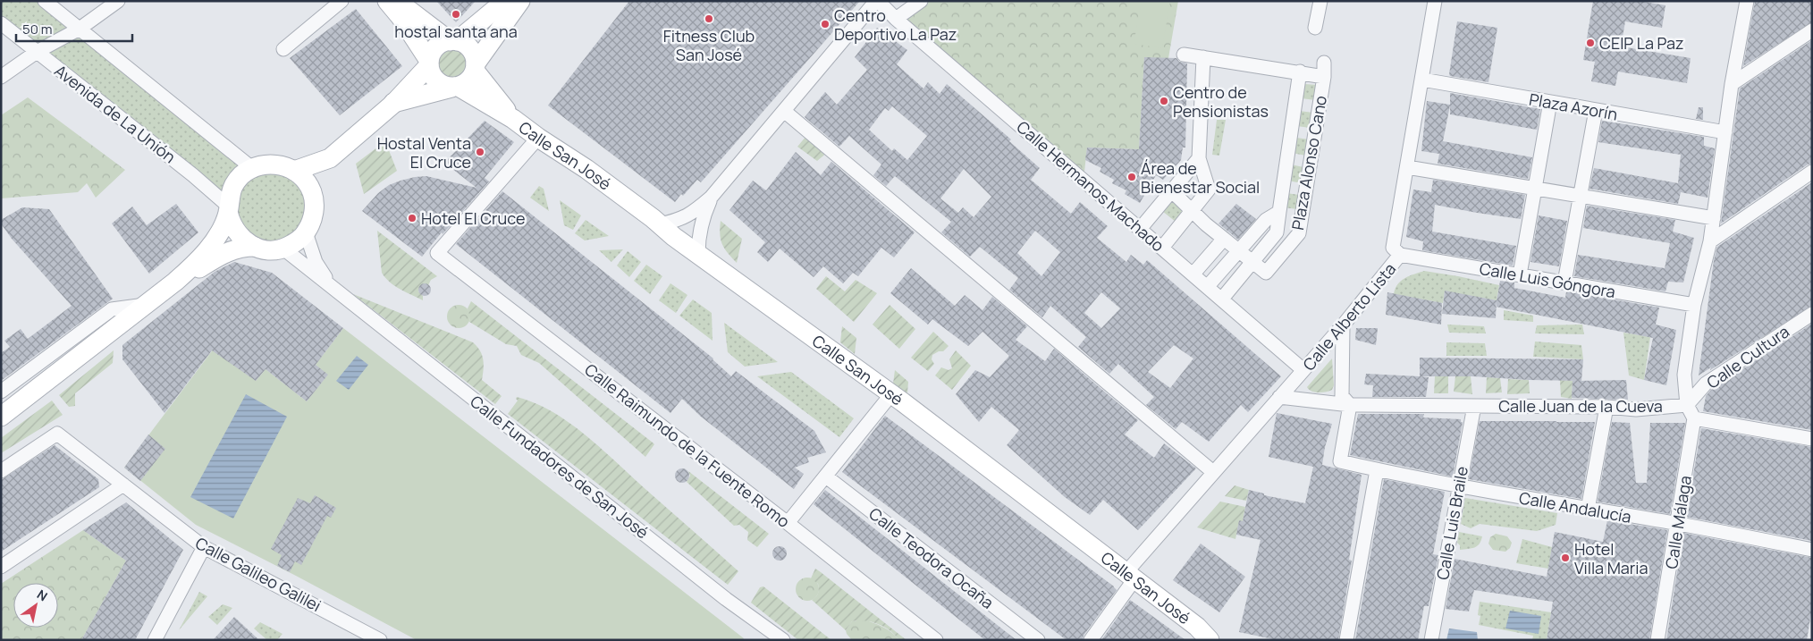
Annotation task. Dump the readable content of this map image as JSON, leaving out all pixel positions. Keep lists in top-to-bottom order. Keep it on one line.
{"streets":{"main road":["Calle San José"],"street":["Plaza Azorín","Avenida de La Unión","Plaza Alonso Cano","Calle Hermanos Machado","Calle Luis Góngora","Calle Alberto Lista","Calle Cultura","Calle Juan de la Cueva","Calle Raimundo de la Fuente Romo","Calle Fundadores de San José","Calle Andalucía","Calle Málaga","Calle Luis Braile","Calle Teodora Ocaña","Calle Galileo Galilei"]},"crossings":[["Plaza Azorín","Calle Alberto Lista"],["Avenida de La Unión","Calle Fundadores de San José"],["Calle San José","Calle Alberto Lista"],["Calle San José","Calle Raimundo de la Fuente Romo"],["Plaza Alonso Cano","Calle Hermanos Machado"],["Calle Hermanos Machado","Calle Alberto Lista"],["Calle Luis Góngora","Calle Alberto Lista"],["Calle Alberto Lista","Calle Juan de la Cueva"],["Calle Cultura","Calle Juan de la Cueva"],["Calle Juan de la Cueva","Calle Andalucía"],["Calle Juan de la Cueva","Calle Luis Braile"],["Calle Andalucía","Calle Málaga"],["Calle Andalucía","Calle Luis Braile"]],"places":["hostal santa ana","Fitness Club San José","Centro Deportivo La Paz","CEIP La Paz","Centro de Pensionistas","Hostal Venta El Cruce","Área de Bienestar Social","Hotel El Cruce","Hotel Villa Maria"],"scale_bar":"50 m","north":"top right"}
